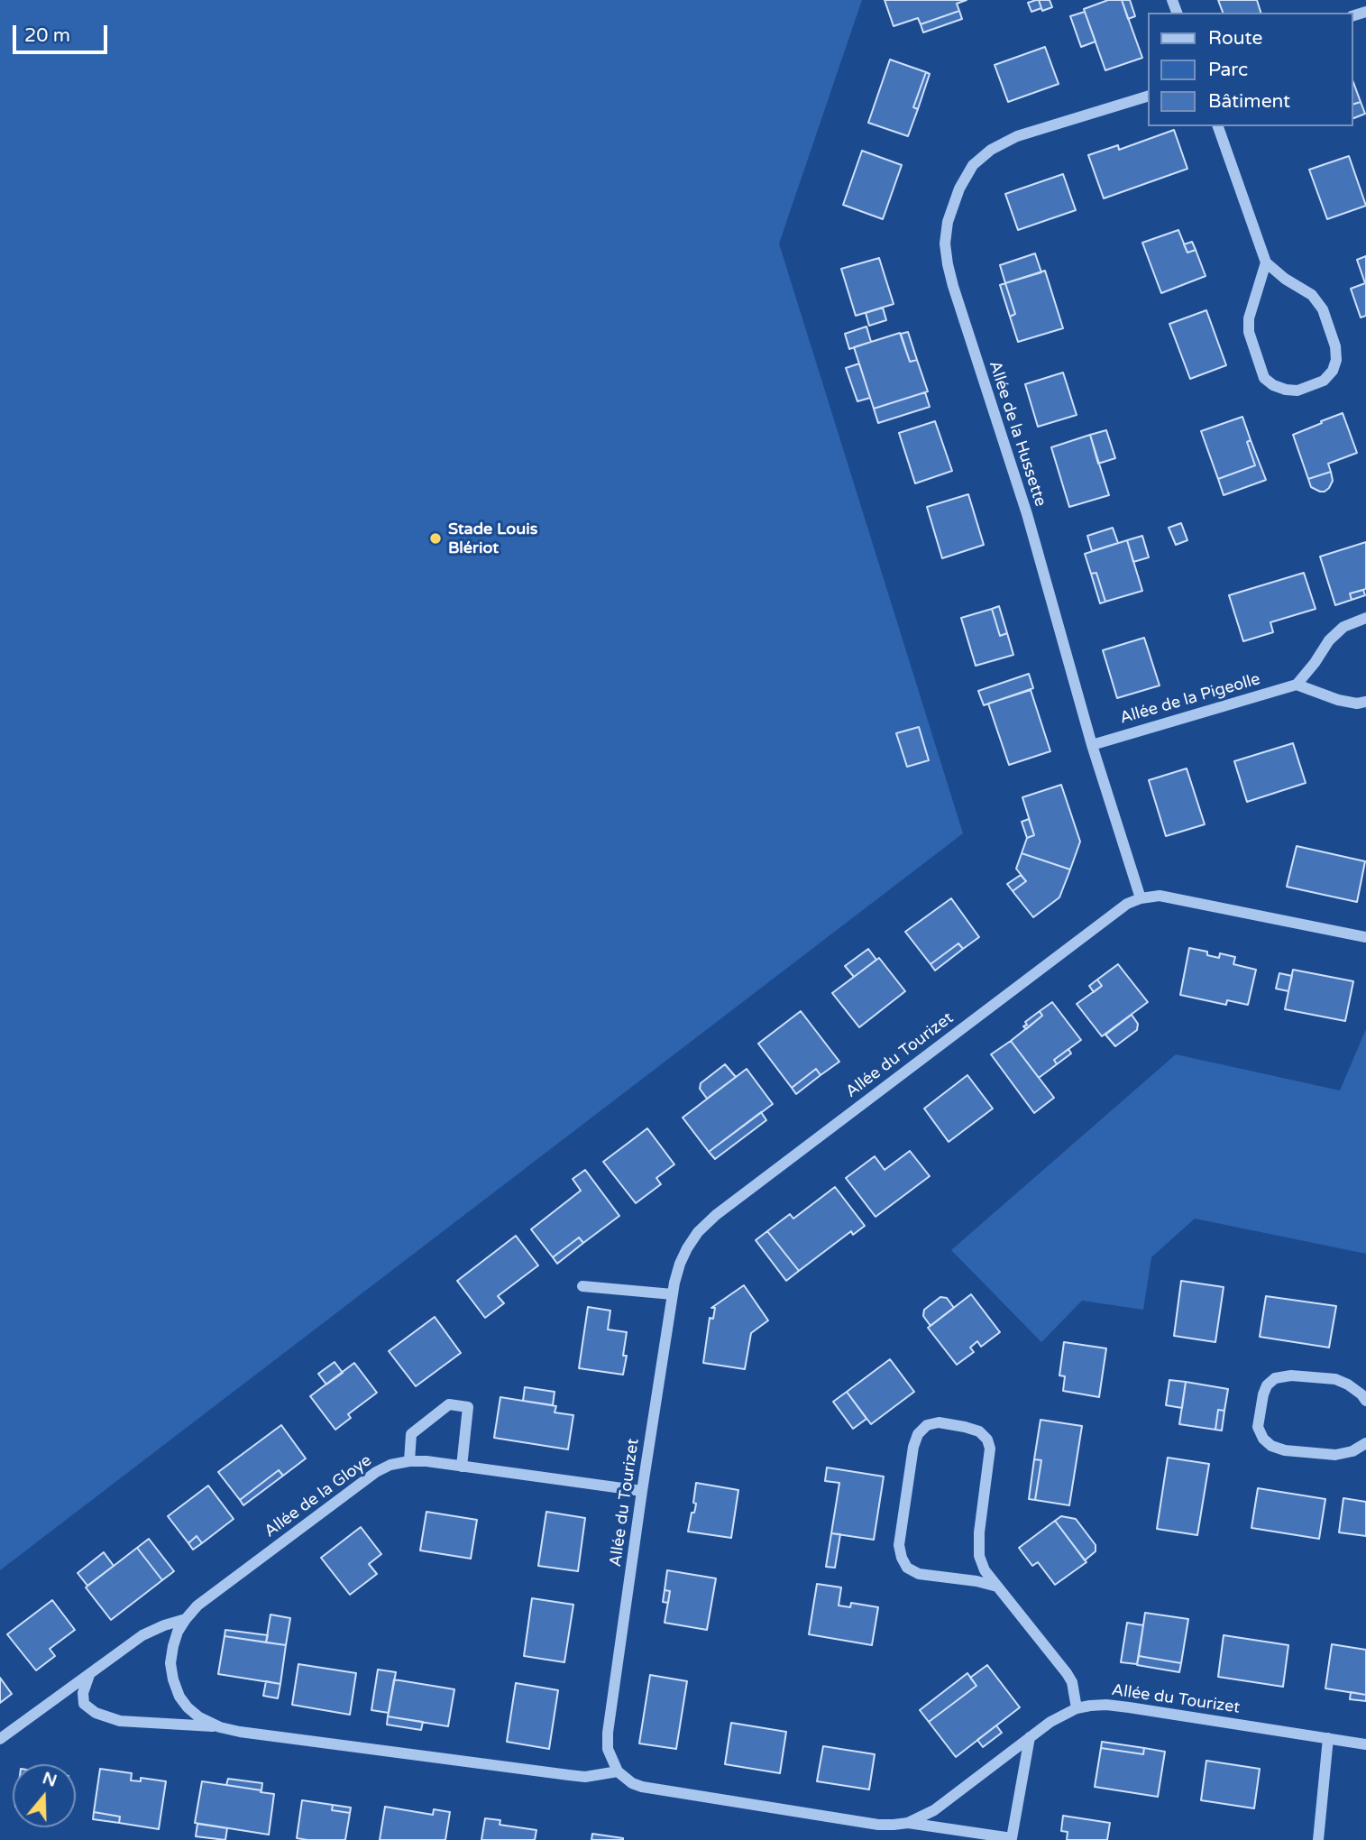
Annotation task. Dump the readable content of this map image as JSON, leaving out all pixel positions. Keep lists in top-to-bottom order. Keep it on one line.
{"streets":{"street":["Allée de la Hussette","Allée de la Pigeolle","Allée du Tourizet","Allée de la Gloye"]},"crossings":[["Allée de la Hussette","Allée de la Pigeolle"],["Allée de la Hussette","Allée du Tourizet"],["Allée du Tourizet","Allée de la Gloye"]],"places":["Stade Louis Blériot"],"legend":["Route","Parc","Bâtiment"],"scale_bar":"20 m","north":"top"}
